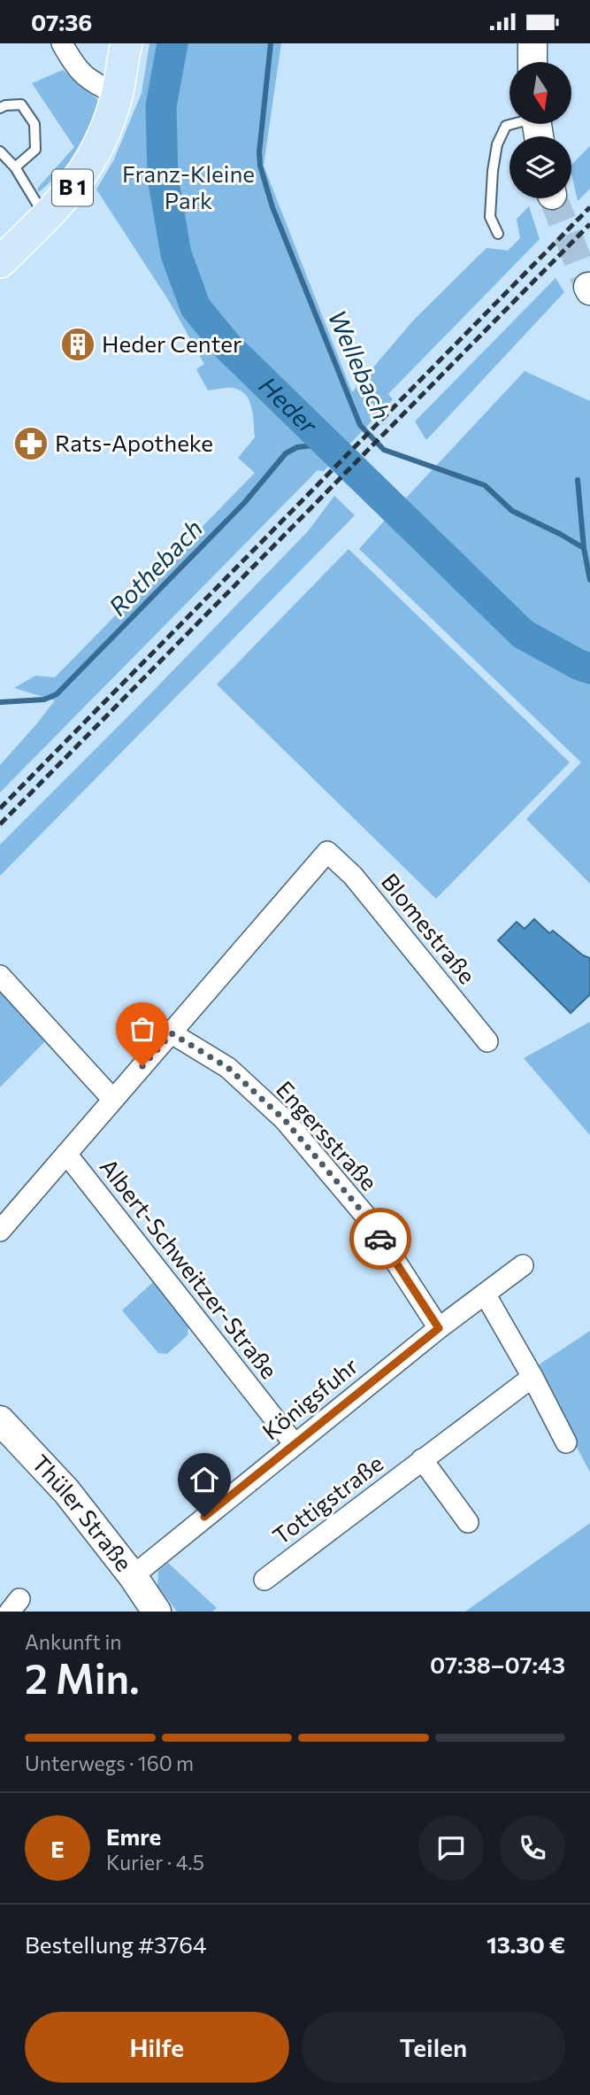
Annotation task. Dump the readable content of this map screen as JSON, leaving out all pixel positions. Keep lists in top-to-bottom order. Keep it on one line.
{"streets":{"main road":["B 1","Thüler Straße"],"street":["Blomestraße","Engersstraße","Albert-Schweitzer-Straße","Königsfuhr","Tottigstraße"]},"crossings":[["Blomestraße","Engersstraße"],["Engersstraße","Königsfuhr"],["Albert-Schweitzer-Straße","Königsfuhr"],["Königsfuhr","Thüler Straße"]],"water":["Wellebach","Heder","Rothebach"],"parks":["Franz-Kleine Park"],"places":{"building":["Heder Center"],"pharmacy":["Rats-Apotheke"]},"north":"bottom","page":{"status":"07:36","heading":["2 Min.","Ankunft in","07:38–07:43"],"panel":["Emre","Kurier · 4.5","Bestellung #3764","13.30 €"],"bar":"Unterwegs · 160 m","round":"E","buttons":["Hilfe","Teilen"]}}
